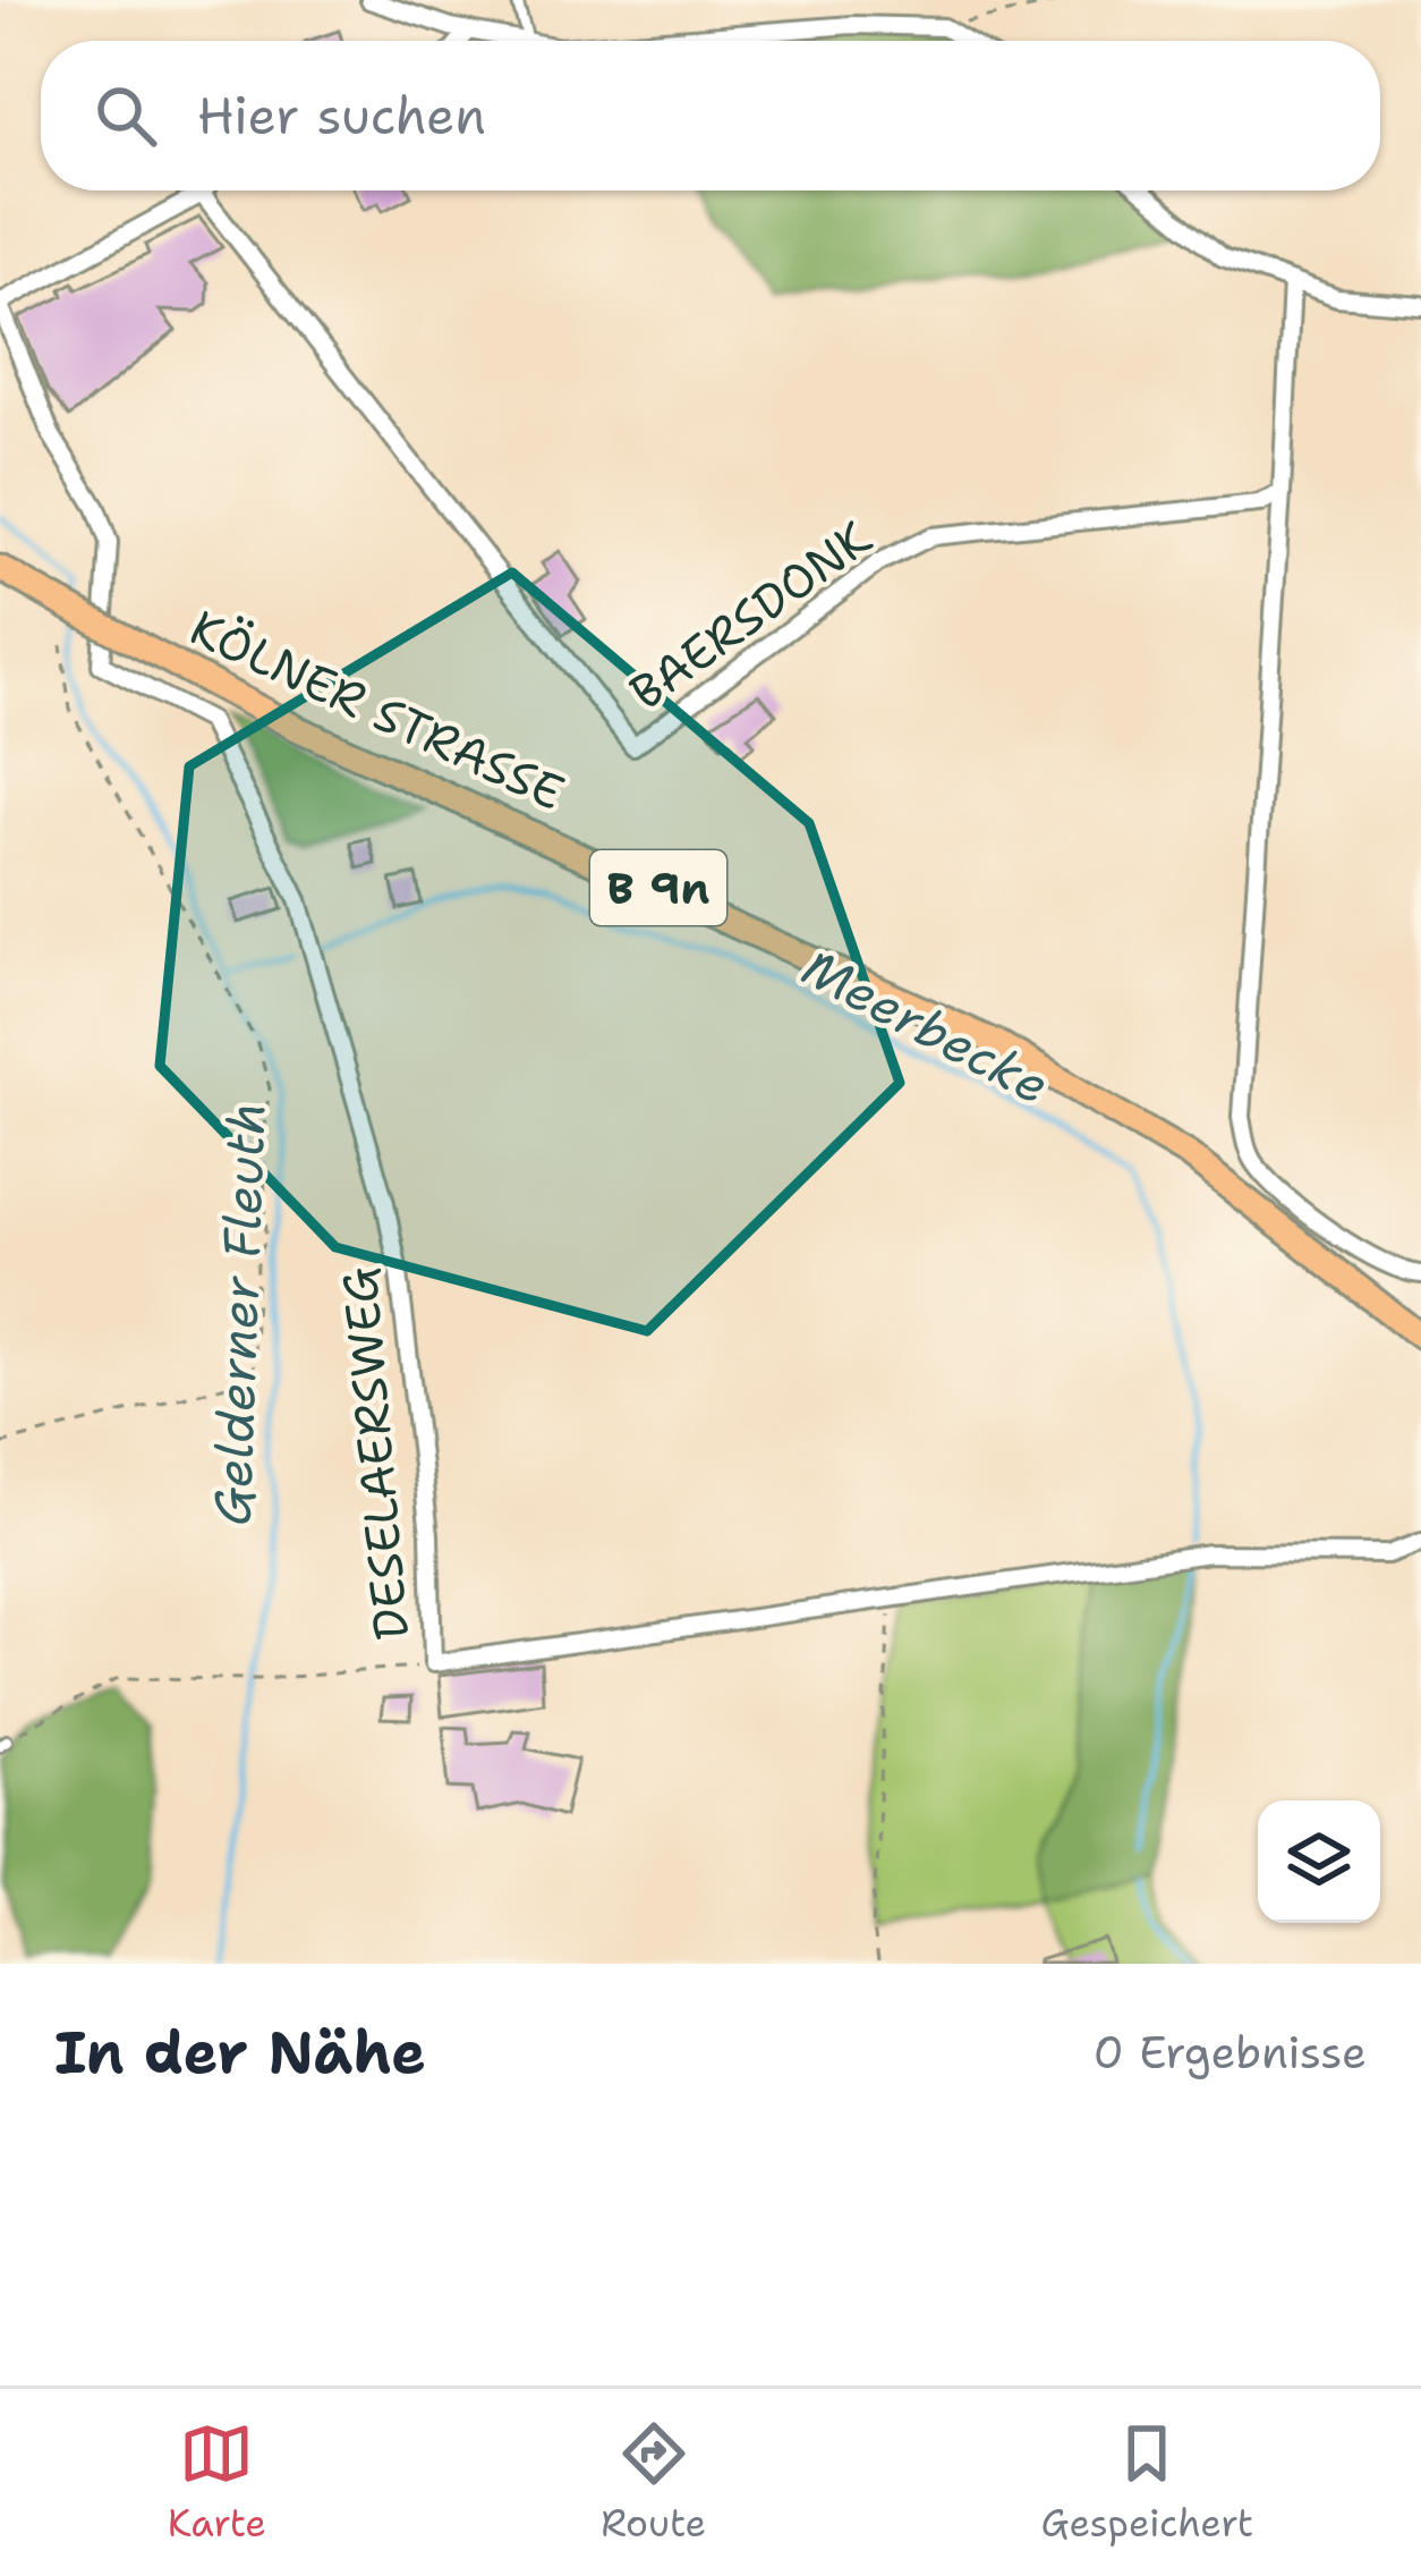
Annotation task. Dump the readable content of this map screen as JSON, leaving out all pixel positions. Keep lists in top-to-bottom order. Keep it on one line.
{"streets":{"main road":["KÖLNER STRASSE","B 9n"],"street":["BAERSDONK","DESELAERSWEG"]},"water":["Meerbecke","Gelderner Fleuth"],"page":{"search":"Hier suchen","heading":["In der Nähe","0 Ergebnisse"],"nav":["Karte","Route","Gespeichert"]}}
